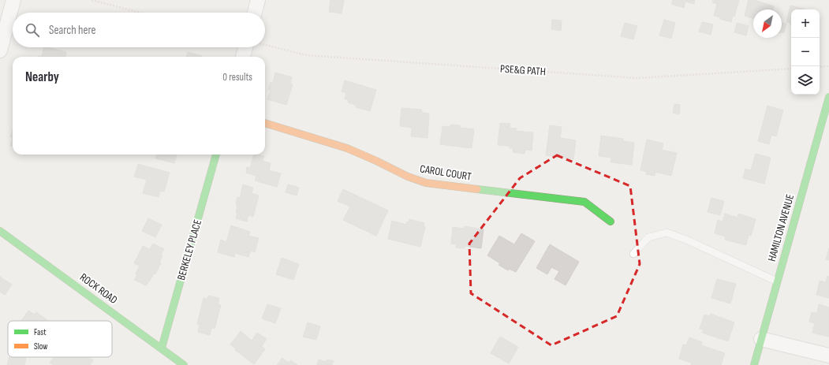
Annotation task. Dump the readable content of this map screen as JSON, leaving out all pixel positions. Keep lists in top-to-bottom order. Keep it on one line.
{"streets":{"street":["CAROL COURT","HAMILTON AVENUE","BERKELEY PLACE","ROCK ROAD"],"path":["PSE&G PATH"]},"crossings":[["BERKELEY PLACE","ROCK ROAD"]],"legend":["Fast","Slow"],"north":"bottom left","page":{"map_buttons":["+","−"],"search":"Search here","heading":["Nearby","0 results"]}}
